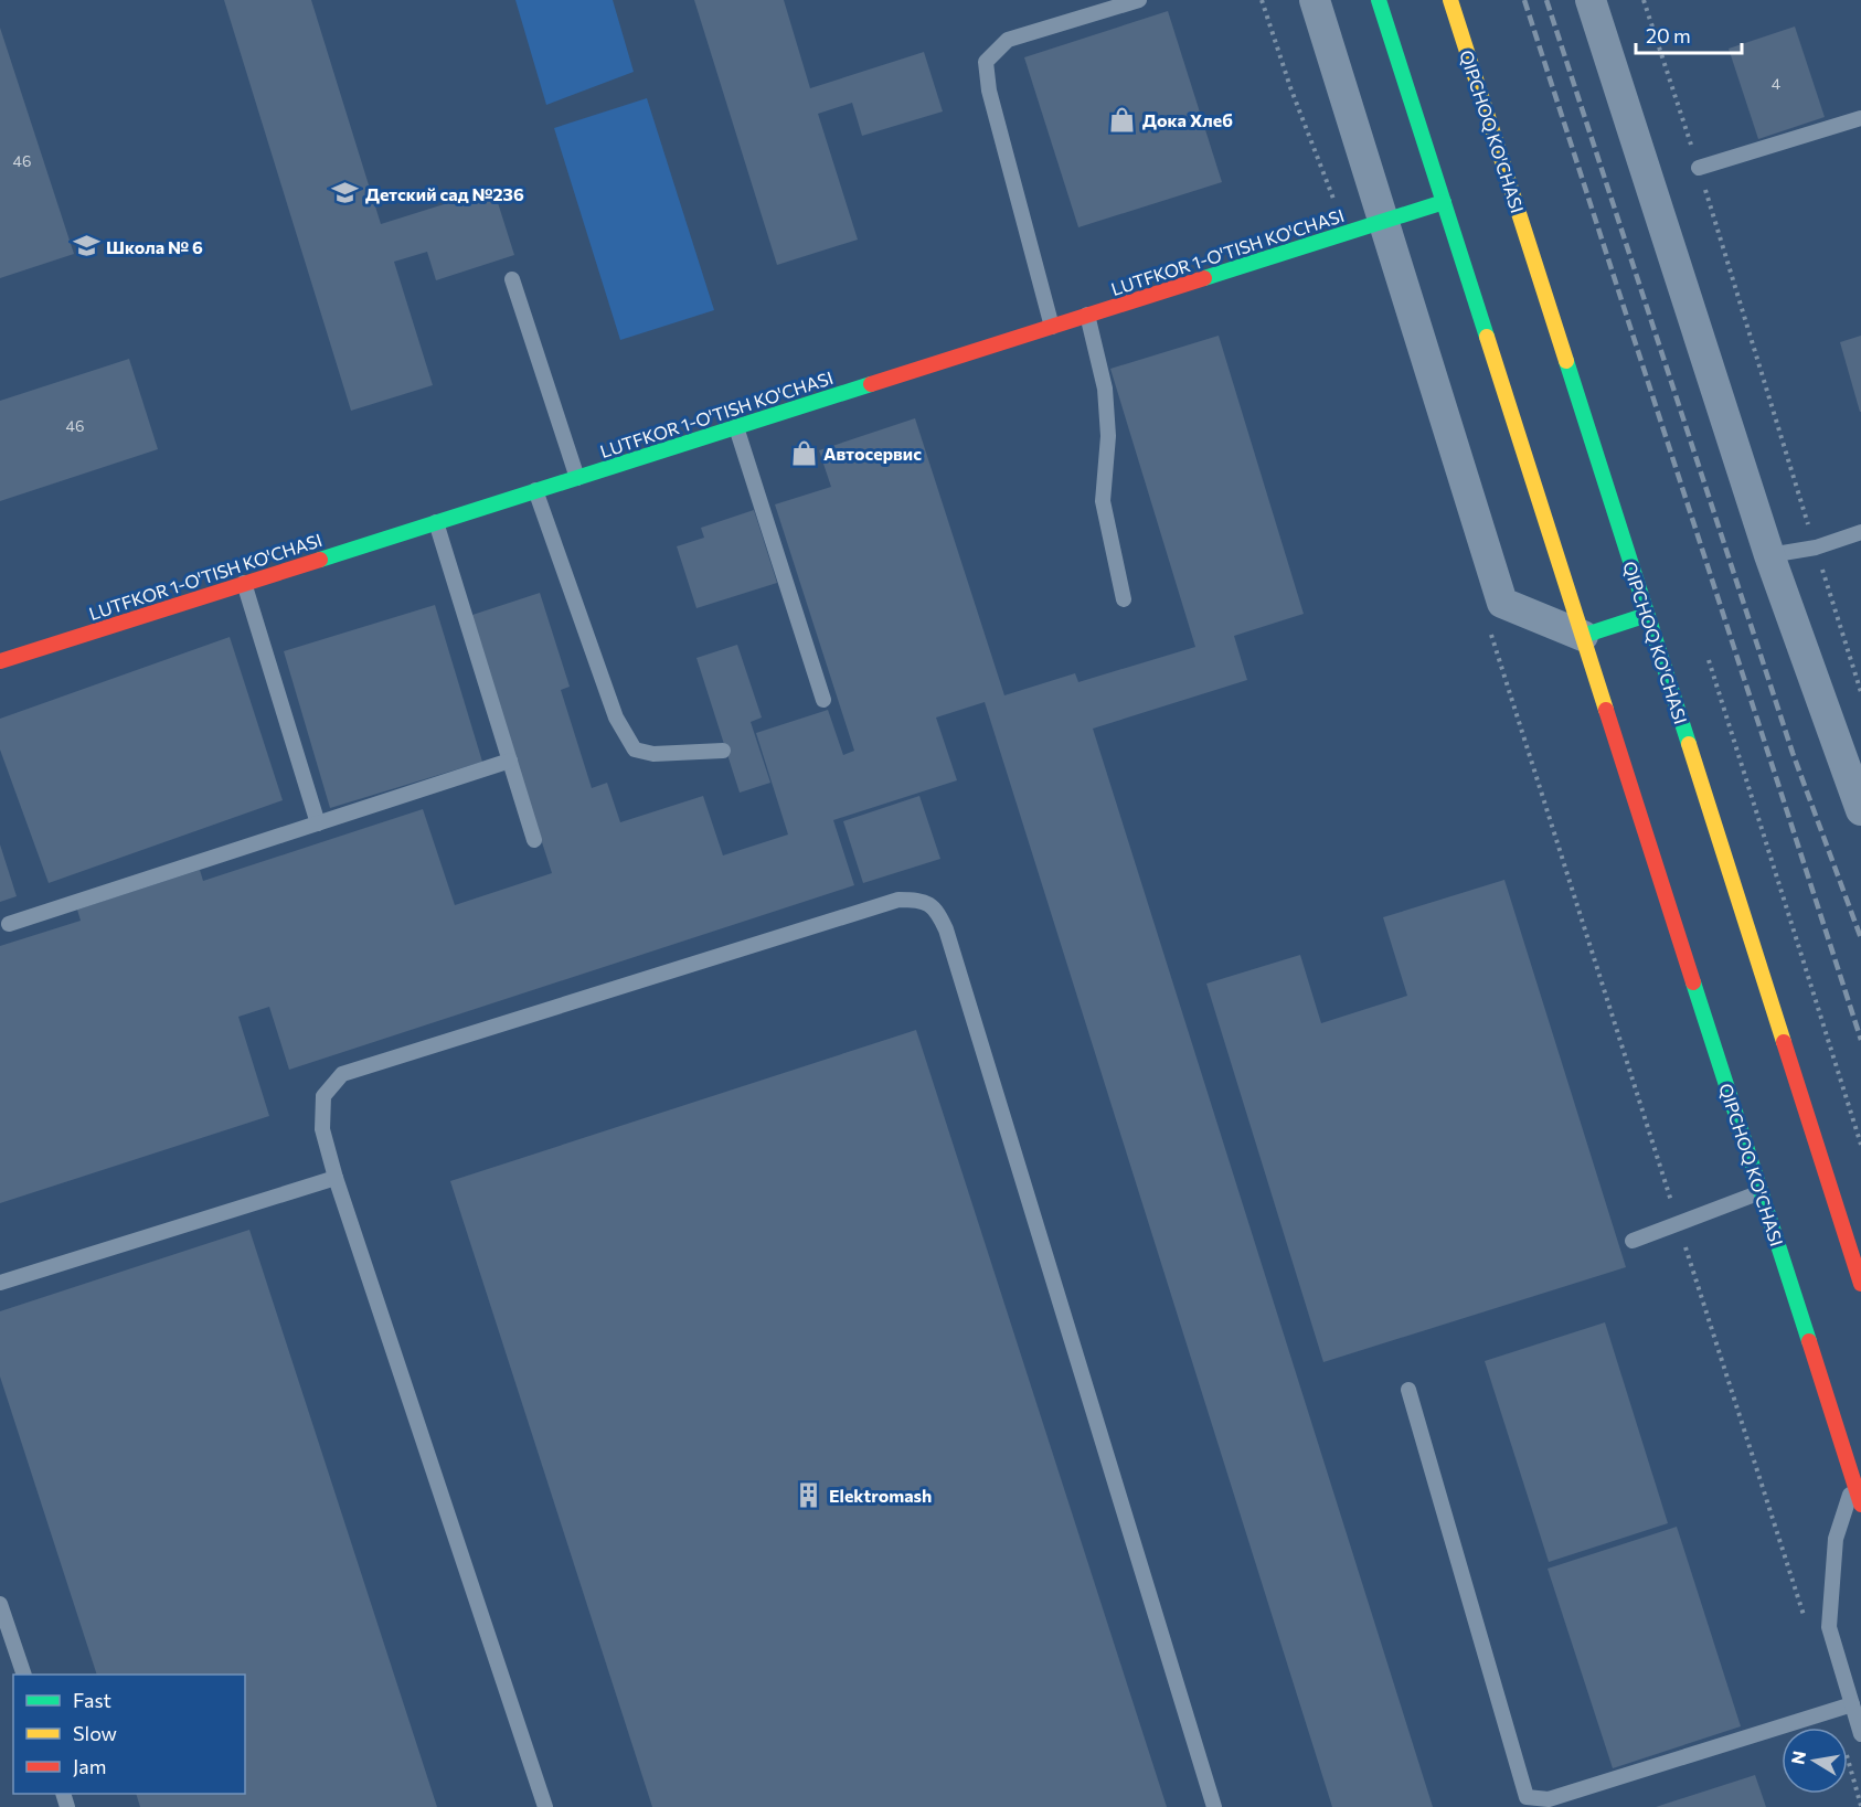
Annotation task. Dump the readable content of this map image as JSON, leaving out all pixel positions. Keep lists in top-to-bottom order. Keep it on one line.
{"streets":{"main road":["QIPCHOQ KO'CHASI","LUTFKOR 1-O'TISH KO'CHASI"]},"crossings":[["QIPCHOQ KO'CHASI","LUTFKOR 1-O'TISH KO'CHASI"]],"places":{"shop":["Дока Хлеб","Автосервис"],"school or university":["Детский сад №236","Школа № 6"],"building":["Elektromash"]},"house_numbers":["4","46","46"],"legend":["Fast","Slow","Jam"],"scale_bar":"20 m","north":"left"}
